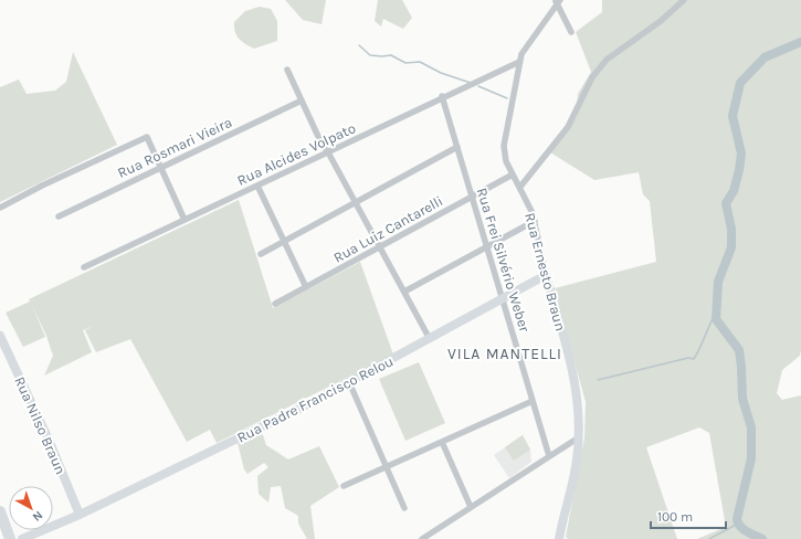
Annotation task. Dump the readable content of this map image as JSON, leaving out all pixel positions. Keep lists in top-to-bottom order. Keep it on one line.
{"streets":{"street":["Rua Rosmari Vieira","Rua Alcides Volpato","Rua Luiz Cantarelli","Rua Frei Silvério Weber","Rua Ernesto Braun","Rua Padre Francisco Relou","Rua Nilso Braun"]},"crossings":[["Rua Alcides Volpato","Rua Frei Silvério Weber"],["Rua Alcides Volpato","Rua Ernesto Braun"],["Rua Luiz Cantarelli","Rua Frei Silvério Weber"],["Rua Luiz Cantarelli","Rua Ernesto Braun"],["Rua Frei Silvério Weber","Rua Padre Francisco Relou"],["Rua Ernesto Braun","Rua Padre Francisco Relou"],["Rua Padre Francisco Relou","Rua Nilso Braun"]],"districts":["VILA MANTELLI"],"scale_bar":"100 m","north":"bottom right"}
